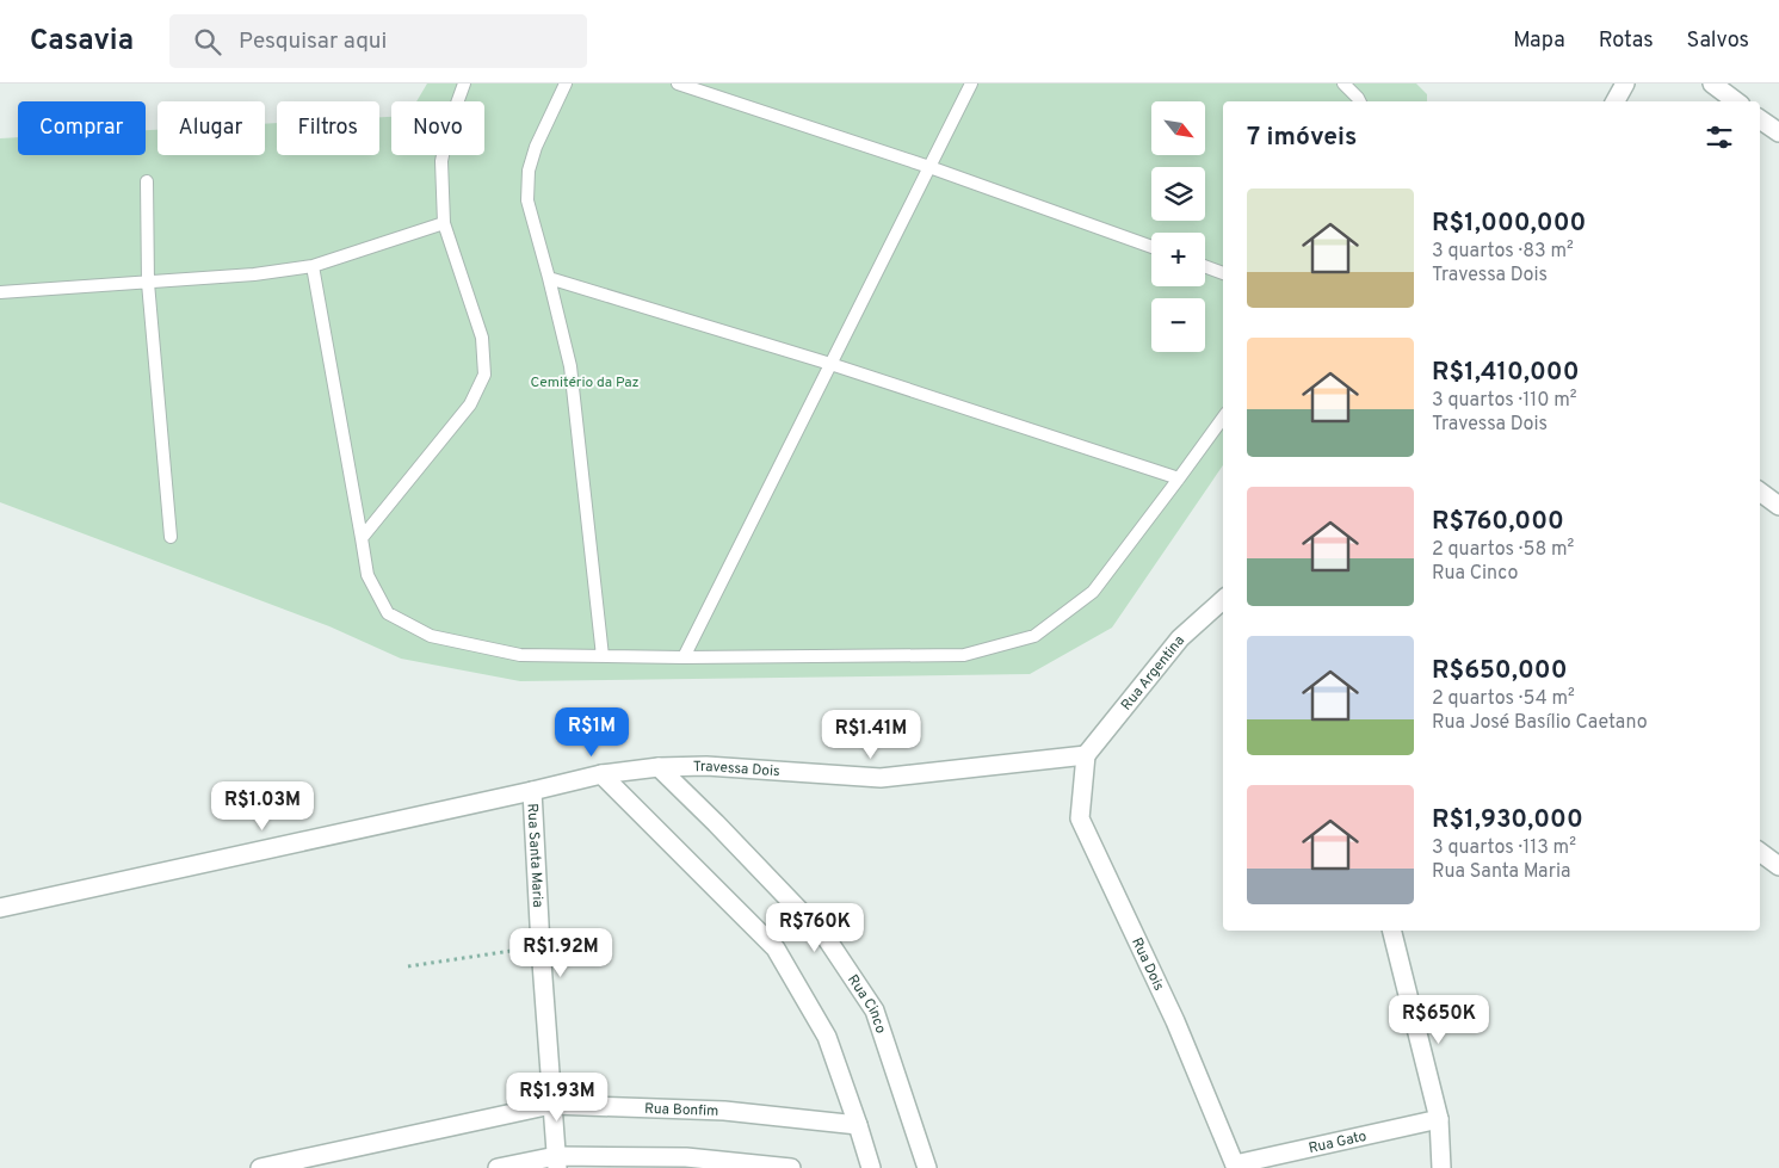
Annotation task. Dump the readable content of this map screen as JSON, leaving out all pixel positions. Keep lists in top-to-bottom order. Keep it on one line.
{"streets":{"street":["Rua Argentina","Travessa Dois","Rua Santa Maria","Rua Dois","Rua Cinco","Rua Bonfim","Rua Gato"]},"crossings":[["Rua Argentina","Travessa Dois"],["Rua Argentina","Rua Dois"],["Travessa Dois","Rua Santa Maria"],["Travessa Dois","Rua Dois"],["Travessa Dois","Rua Cinco"],["Rua Santa Maria","Rua Bonfim"],["Rua Dois","Rua Gato"]],"parks":["Cemitério da Paz"],"north":"bottom right","page":{"header":"Casavia","search":"Pesquisar aqui","nav":["Mapa","Rotas","Salvos"],"map_buttons":["+","−"],"chip":["Comprar","Alugar","Filtros","Novo"],"heading":"7 imóveis","list":[{"name":"R$1,000,000","note":"3 quartos · 83 m² · Travessa Dois"},{"name":"R$1,410,000","note":"3 quartos · 110 m² · Travessa Dois"},{"name":"R$760,000","note":"2 quartos · 58 m² · Rua Cinco"},{"name":"R$650,000","note":"2 quartos · 54 m² · Rua José Basílio Caetano"},{"name":"R$1,930,000","note":"3 quartos · 113 m² · Rua Santa Maria"}],"price":["R$1M","R$1.41M","R$1.03M","R$760K","R$1.92M","R$650K","R$1.93M"]}}
